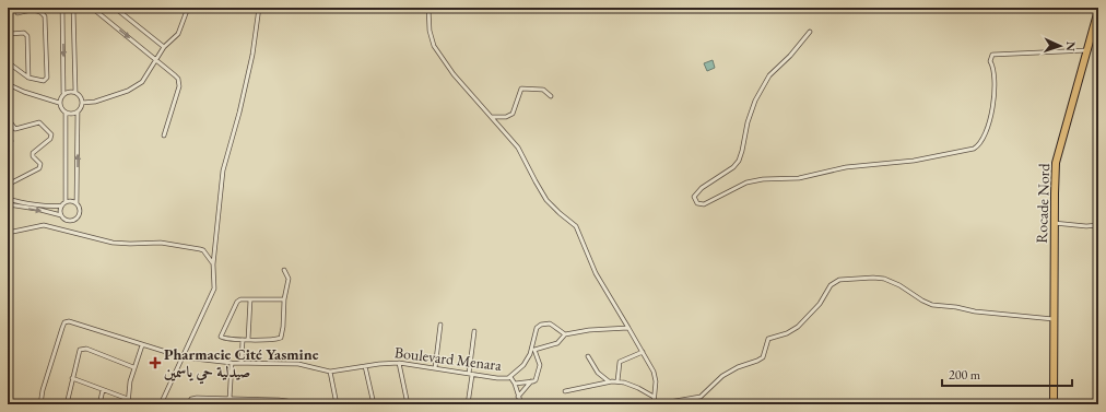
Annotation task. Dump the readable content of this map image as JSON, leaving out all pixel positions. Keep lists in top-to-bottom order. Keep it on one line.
{"streets":{"highway":["Rocade Nord"],"street":["Boulevard Menara"]},"places":{"health":["Pharmacie Cité Yasmine صيدلية حي ياسمين"]},"scale_bar":"200 m","north":"right"}
